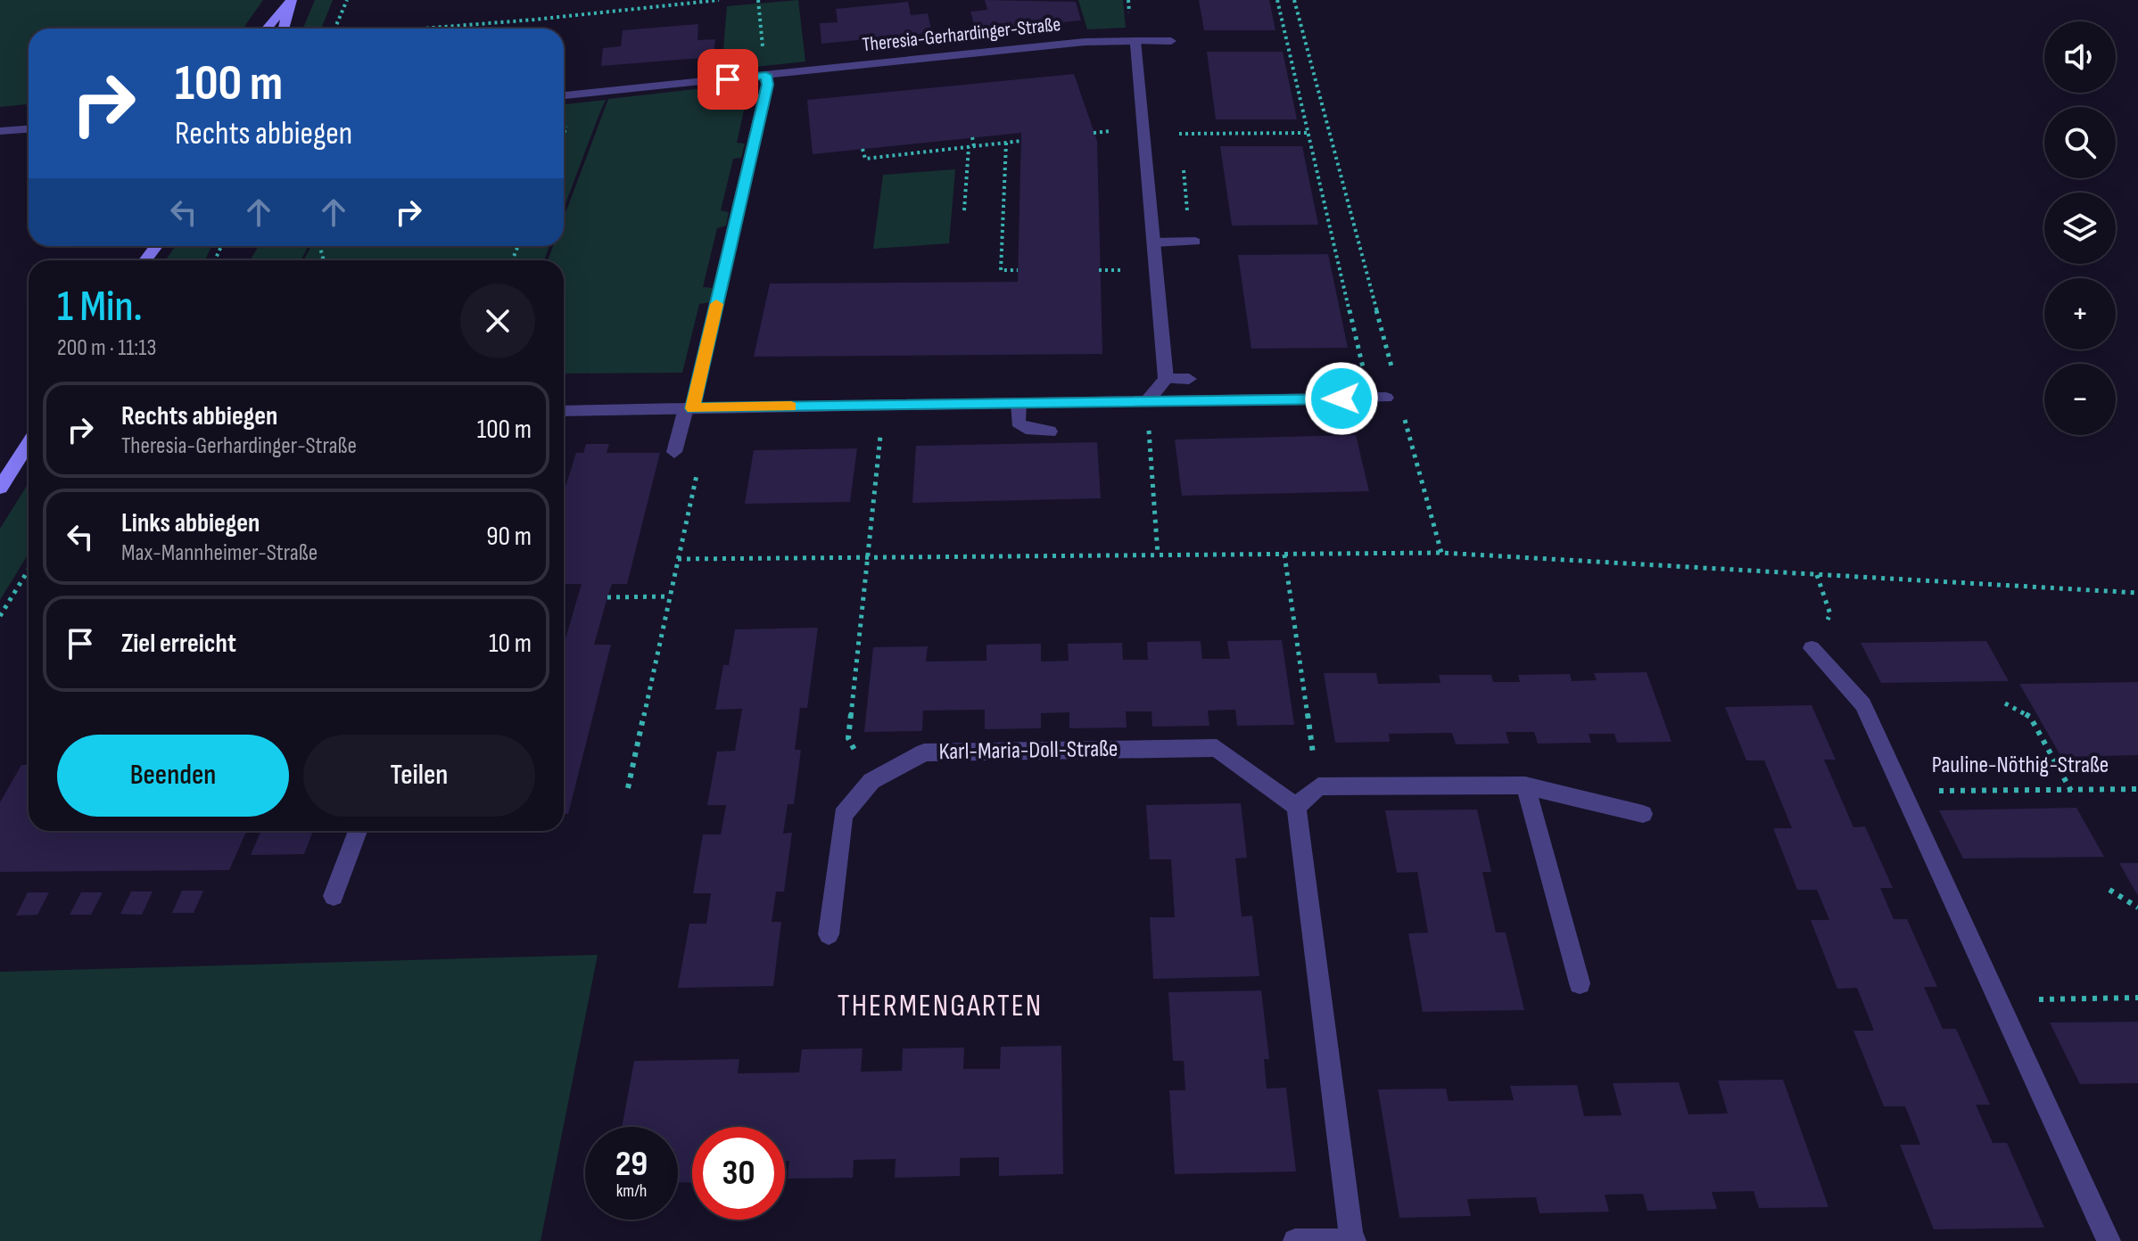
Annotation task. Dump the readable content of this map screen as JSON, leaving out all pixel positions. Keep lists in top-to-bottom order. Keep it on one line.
{"streets":{"street":["Theresia-Gerhardinger-Straße","Karl-Maria-Doll-Straße","Pauline-Nöthig-Straße"]},"districts":["THERMENGARTEN"],"page":{"map_buttons":["+","−"],"turn":["100 m","Rechts abbiegen"],"heading":["1 Min.","200 m · 11:13"],"list":[{"name":"Rechts abbiegen","note":"Theresia-Gerhardinger-Straße","value":"100 m"},{"name":"Links abbiegen","note":"Max-Mannheimer-Straße","value":"90 m"},{"name":"Ziel erreicht","value":"10 m"}],"buttons":["Beenden","Teilen"],"speed":"29 km/h","limit":"30"}}
